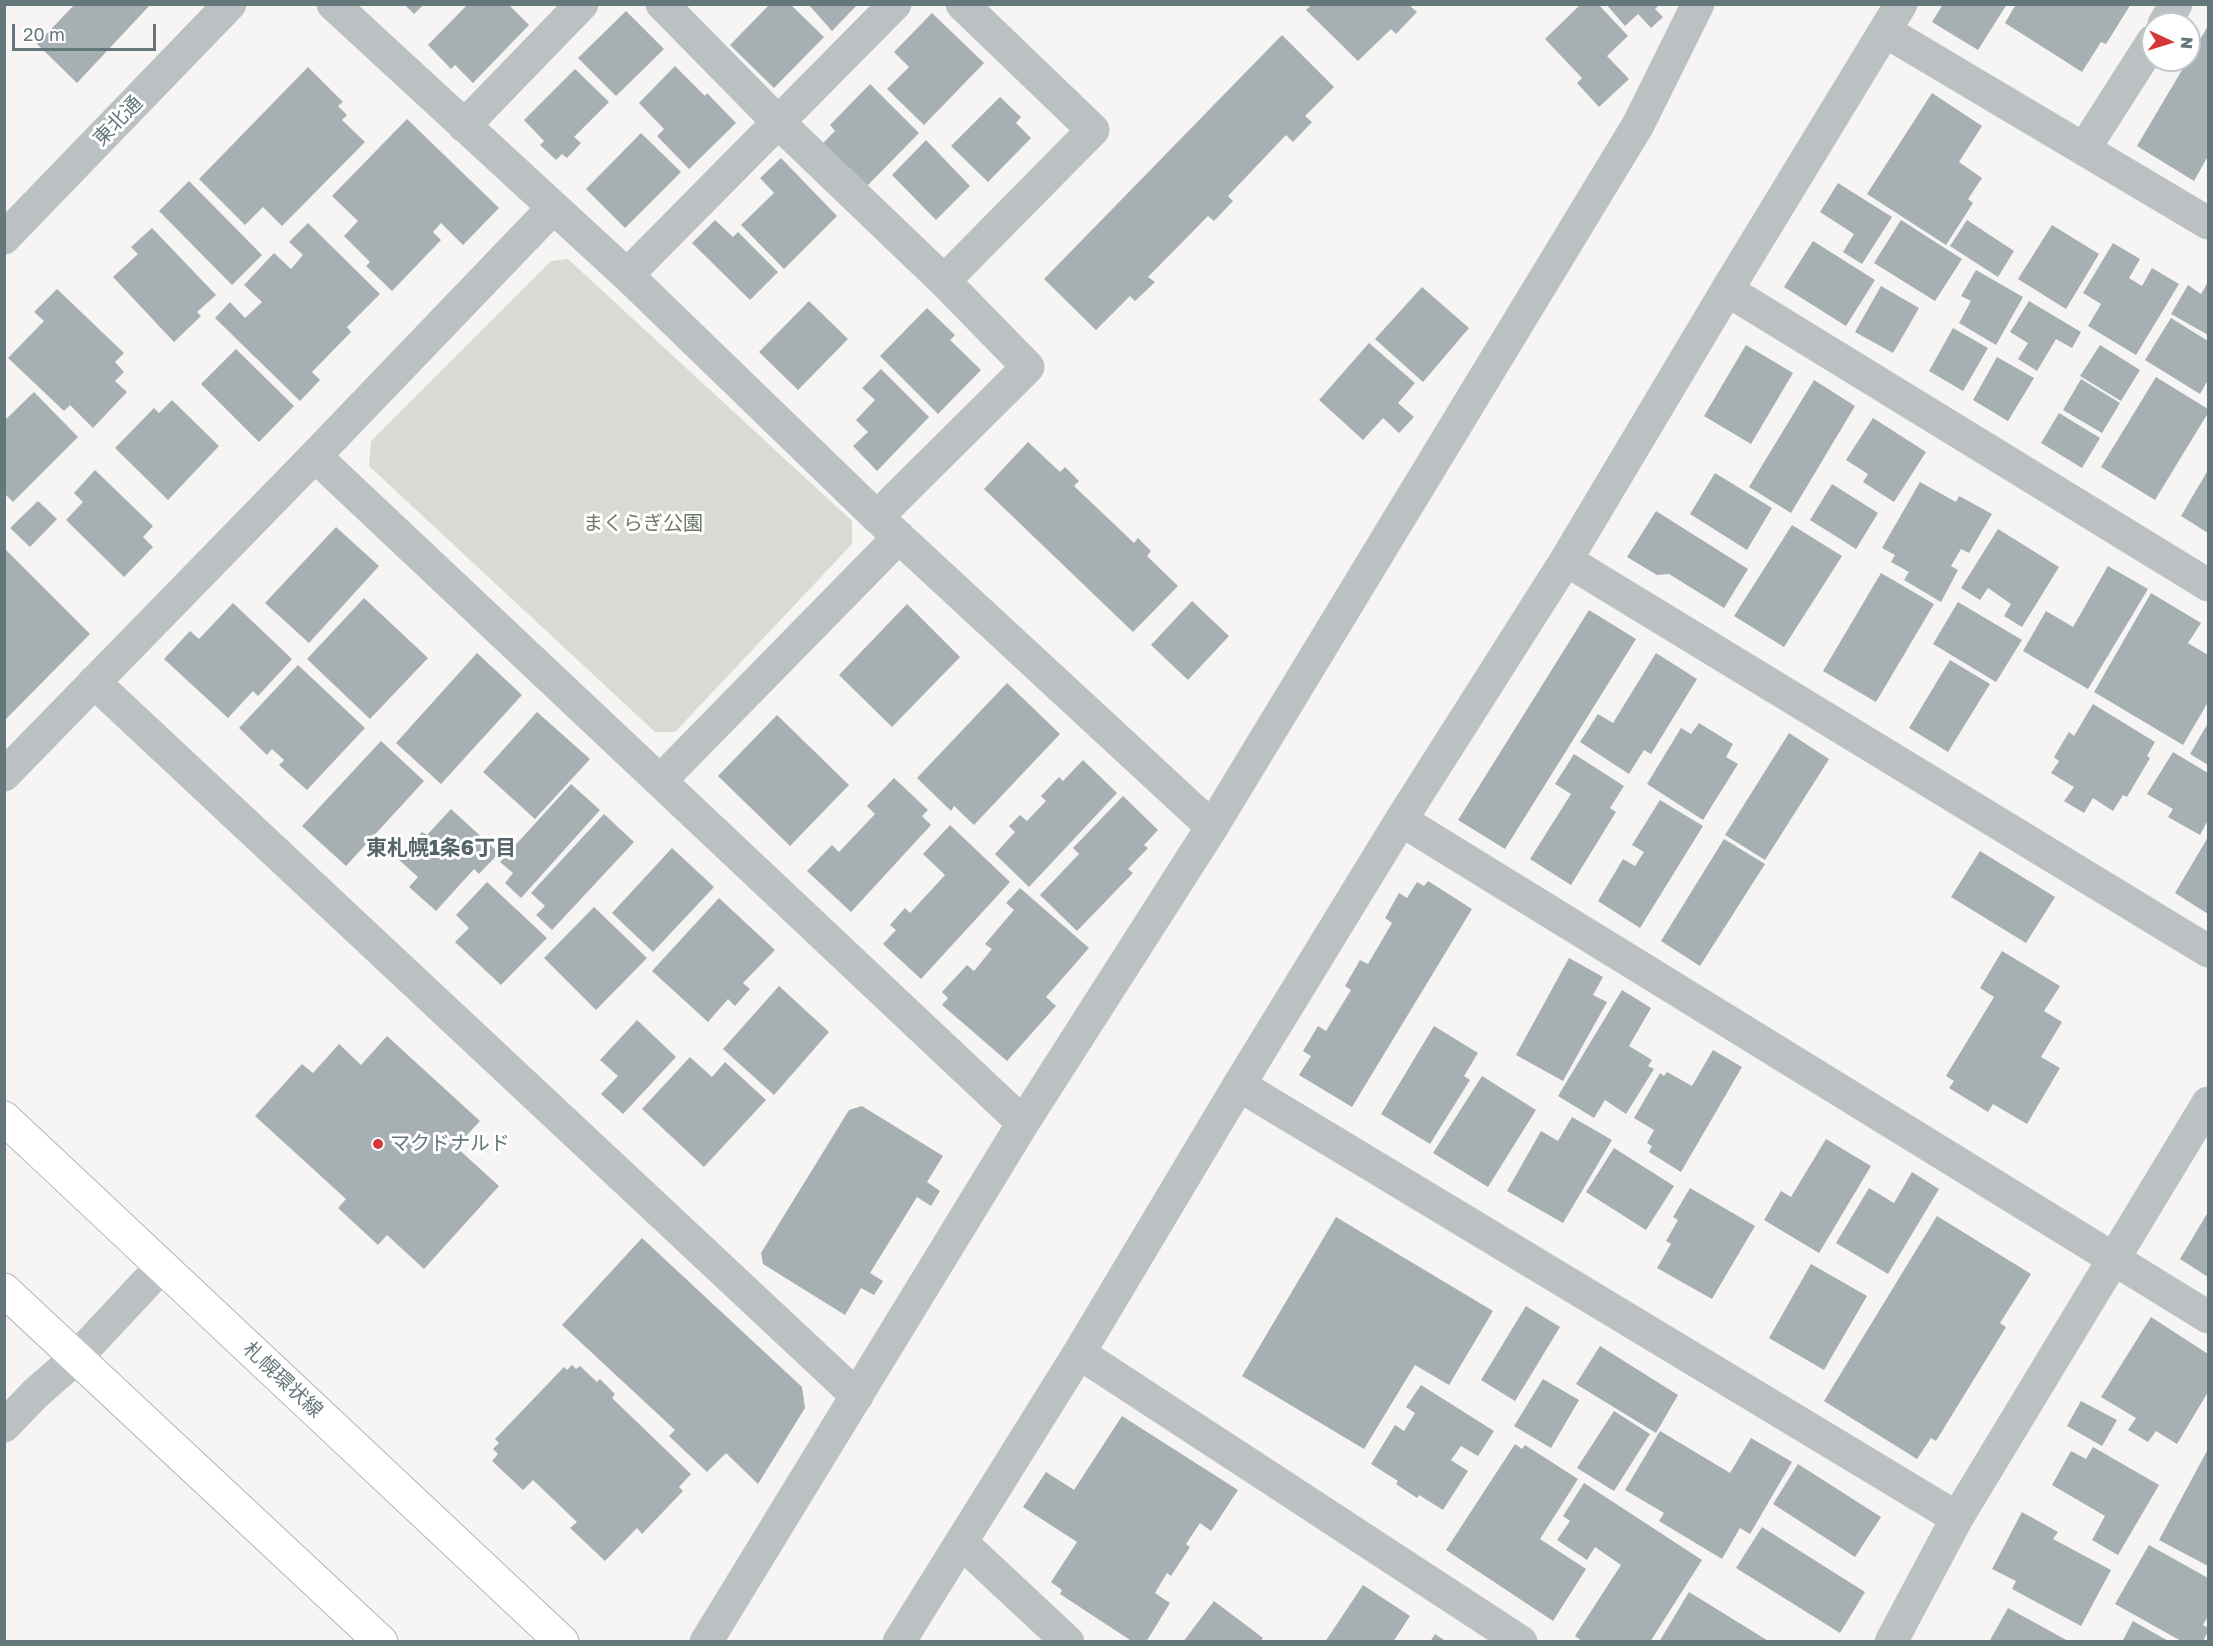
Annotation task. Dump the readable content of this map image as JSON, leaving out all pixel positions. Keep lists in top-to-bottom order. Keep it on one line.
{"streets":{"main road":["札幌環状線"],"street":["東北通"]},"districts":["東札幌1条6丁目"],"parks":["まくらぎ公園"],"places":["マクドナルド"],"scale_bar":"20 m","north":"right"}
